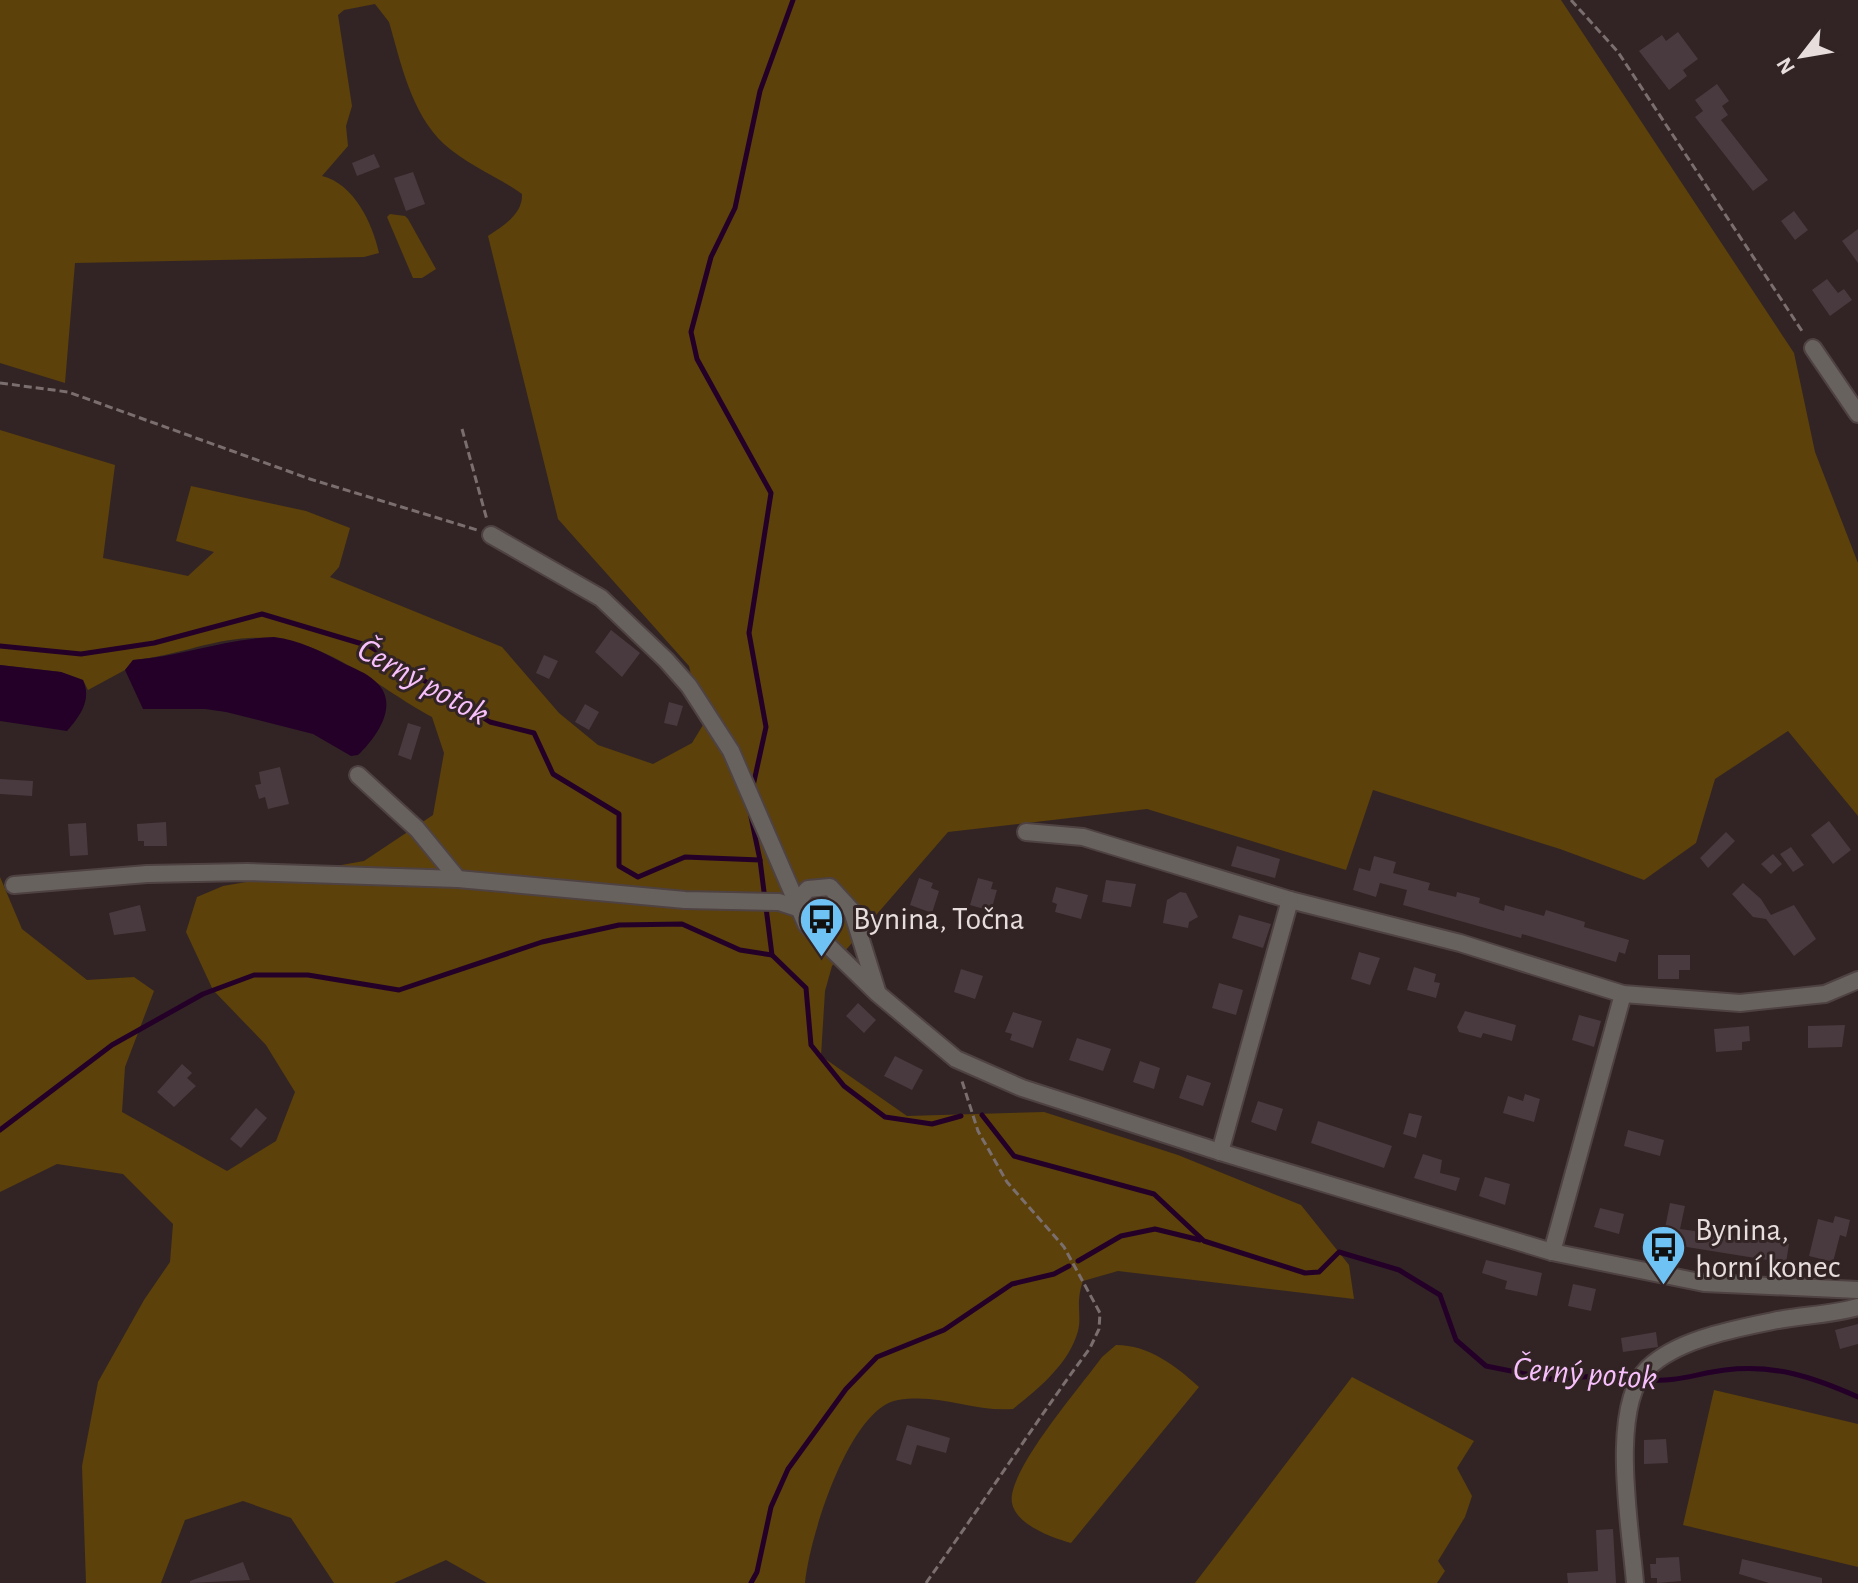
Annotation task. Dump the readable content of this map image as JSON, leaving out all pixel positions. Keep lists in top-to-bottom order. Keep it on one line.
{"water":["Černý potok"],"places":{"bus stop":["Bynina, Točna","Bynina, horní konec"]},"north":"bottom left"}
